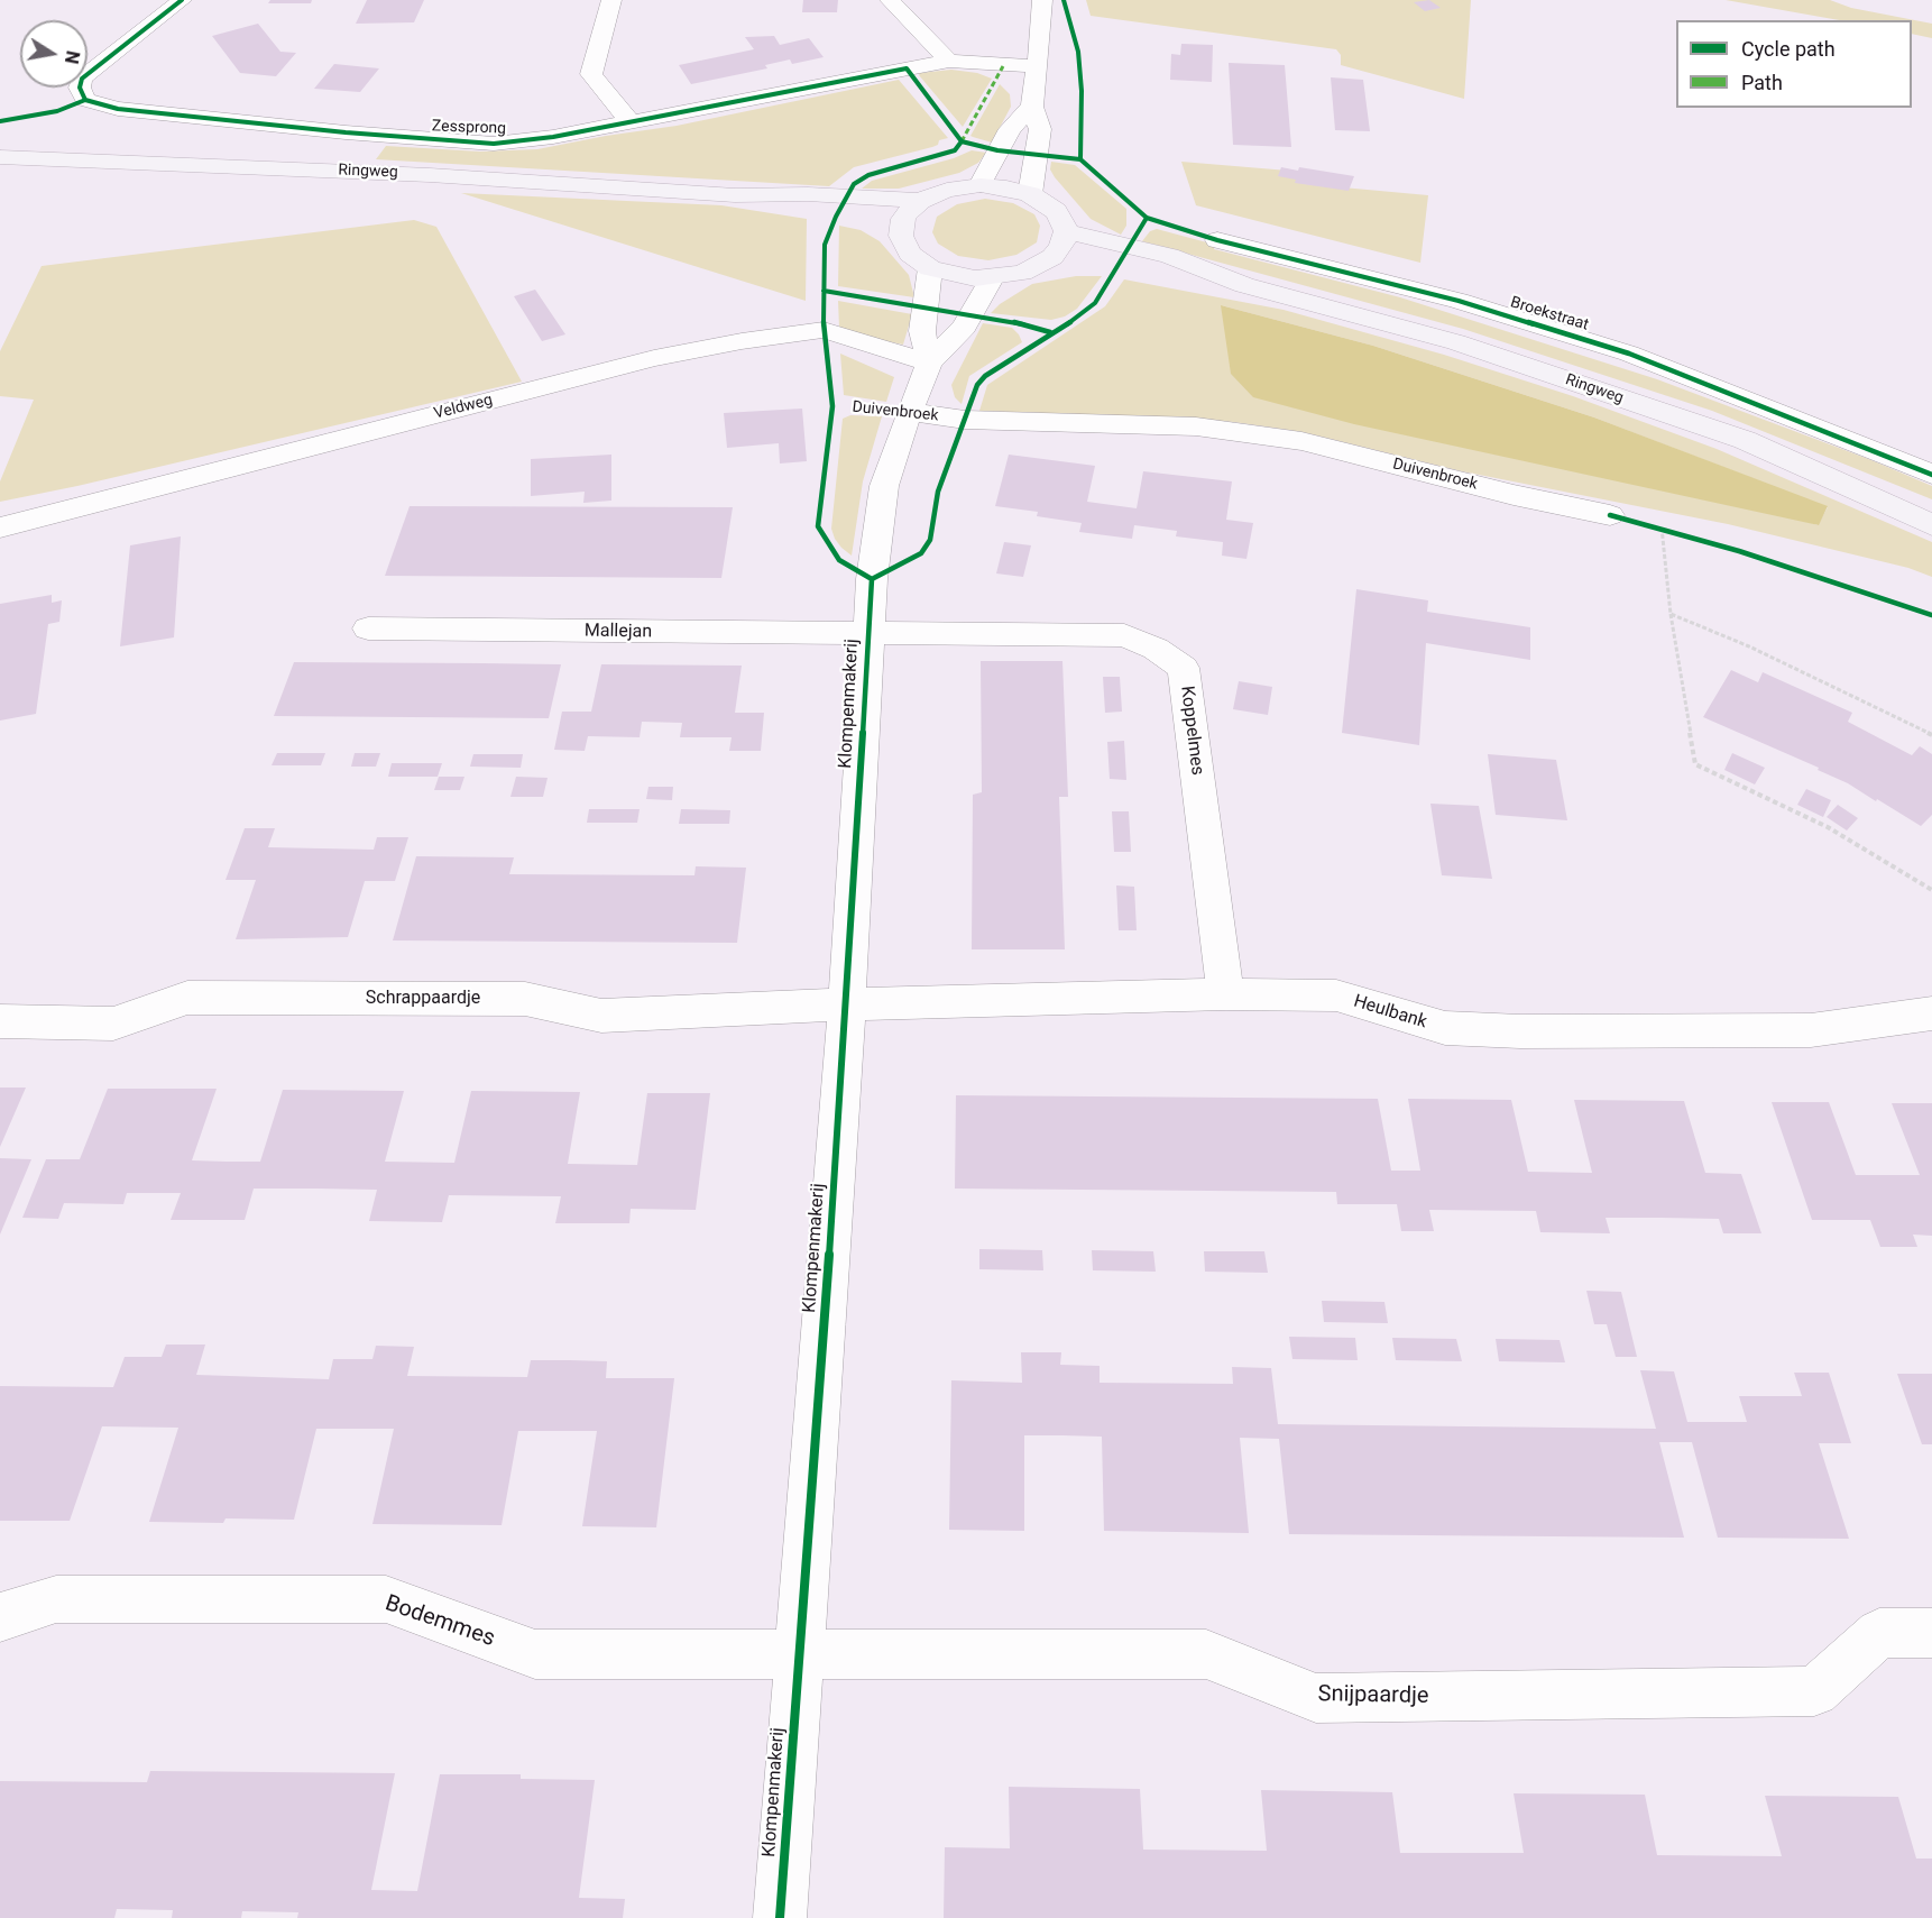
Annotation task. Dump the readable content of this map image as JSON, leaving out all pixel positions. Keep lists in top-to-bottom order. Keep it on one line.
{"streets":{"main road":["Ringweg"],"street":["Zessprong","Broekstraat","Veldweg","Duivenbroek","Mallejan","Klompenmakerij","Koppelmes","Schrappaardje","Heulbank","Bodemmes","Snijpaardje"]},"crossings":[["Veldweg","Klompenmakerij"],["Duivenbroek","Klompenmakerij"],["Mallejan","Klompenmakerij"],["Mallejan","Koppelmes"],["Klompenmakerij","Koppelmes"],["Klompenmakerij","Schrappaardje"],["Klompenmakerij","Heulbank"],["Klompenmakerij","Bodemmes"],["Klompenmakerij","Snijpaardje"],["Koppelmes","Heulbank"],["Schrappaardje","Heulbank"],["Bodemmes","Snijpaardje"]],"legend":["Cycle path","Path"],"north":"right"}
